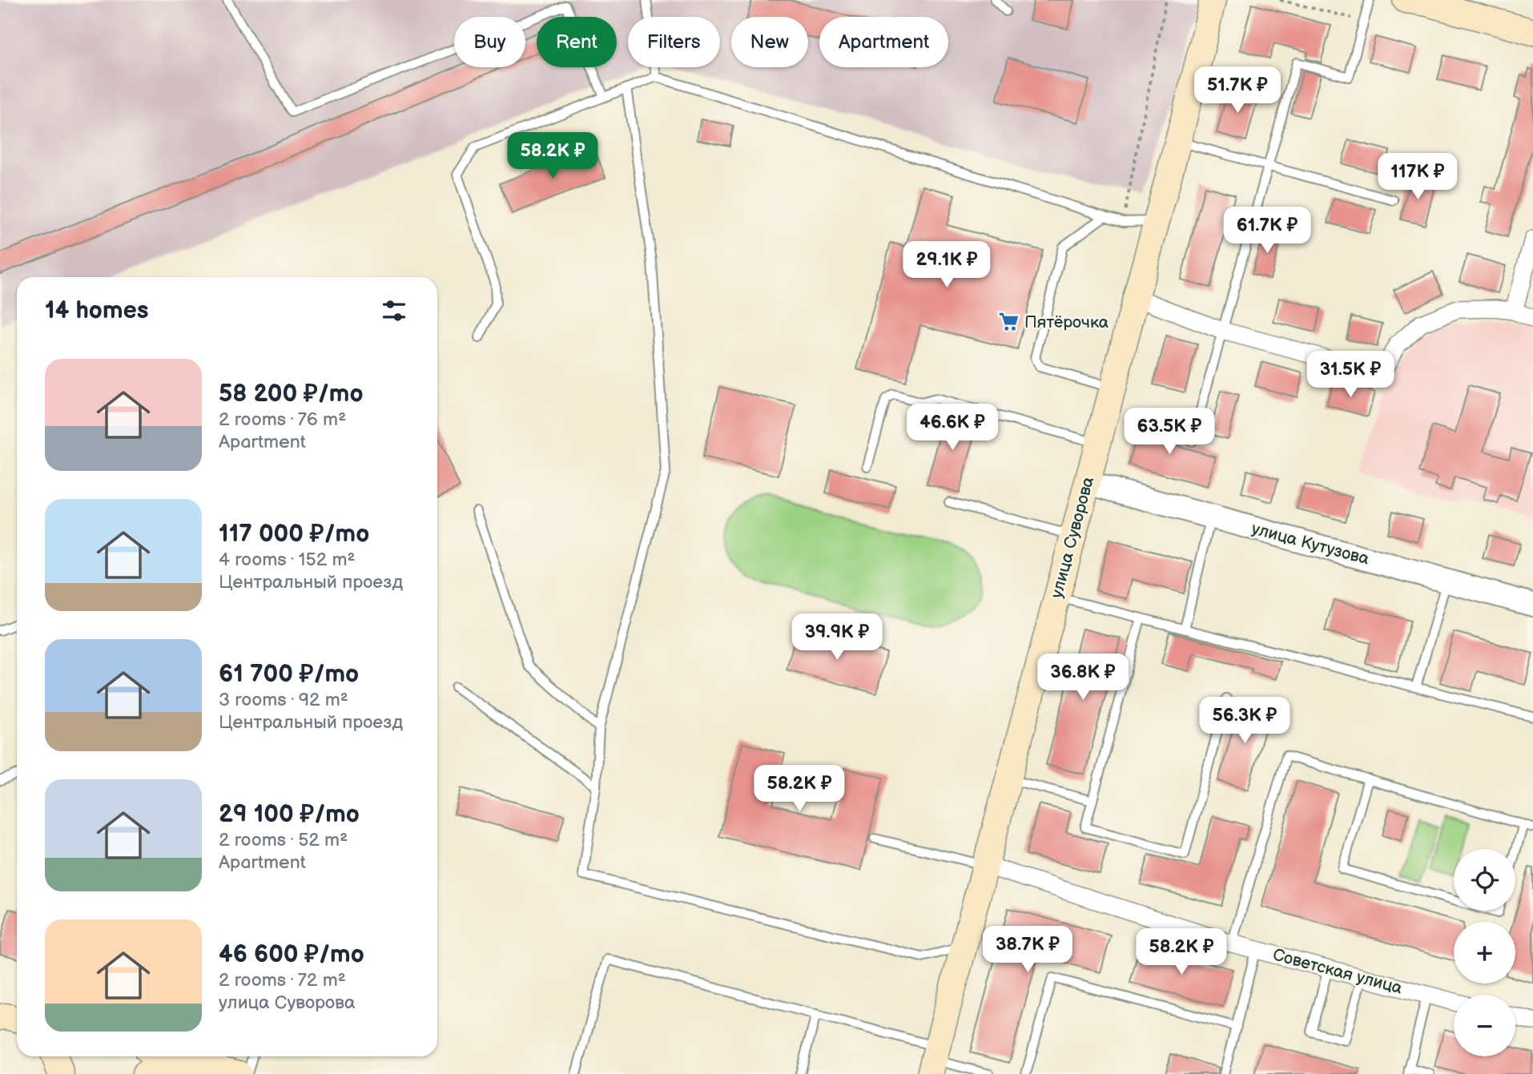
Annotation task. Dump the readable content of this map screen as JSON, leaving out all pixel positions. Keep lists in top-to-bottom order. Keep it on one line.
{"streets":{"main road":["улица Суворова"],"street":["улица Кутузова","Советская улица"]},"crossings":[["улица Суворова","улица Кутузова"],["улица Суворова","Советская улица"]],"places":{"supermarket":["Пятёрочка"]},"page":{"chip":["Buy","Rent","Filters","New","Apartment"],"price":["51.7K ₽","58.2K ₽","117K ₽","61.7K ₽","29.1K ₽","31.5K ₽","46.6K ₽","63.5K ₽","39.9K ₽","36.8K ₽","56.3K ₽","58.2K ₽","38.7K ₽","58.2K ₽"],"heading":"14 homes","list":[{"name":"58 200 ₽/mo","note":"2 rooms · 76 m² · Apartment"},{"name":"117 000 ₽/mo","note":"4 rooms · 152 m² · Центральный проезд"},{"name":"61 700 ₽/mo","note":"3 rooms · 92 m² · Центральный проезд"},{"name":"29 100 ₽/mo","note":"2 rooms · 52 m² · Apartment"},{"name":"46 600 ₽/mo","note":"2 rooms · 72 m² · улица Суворова"}],"map_buttons":["+","−"]}}
